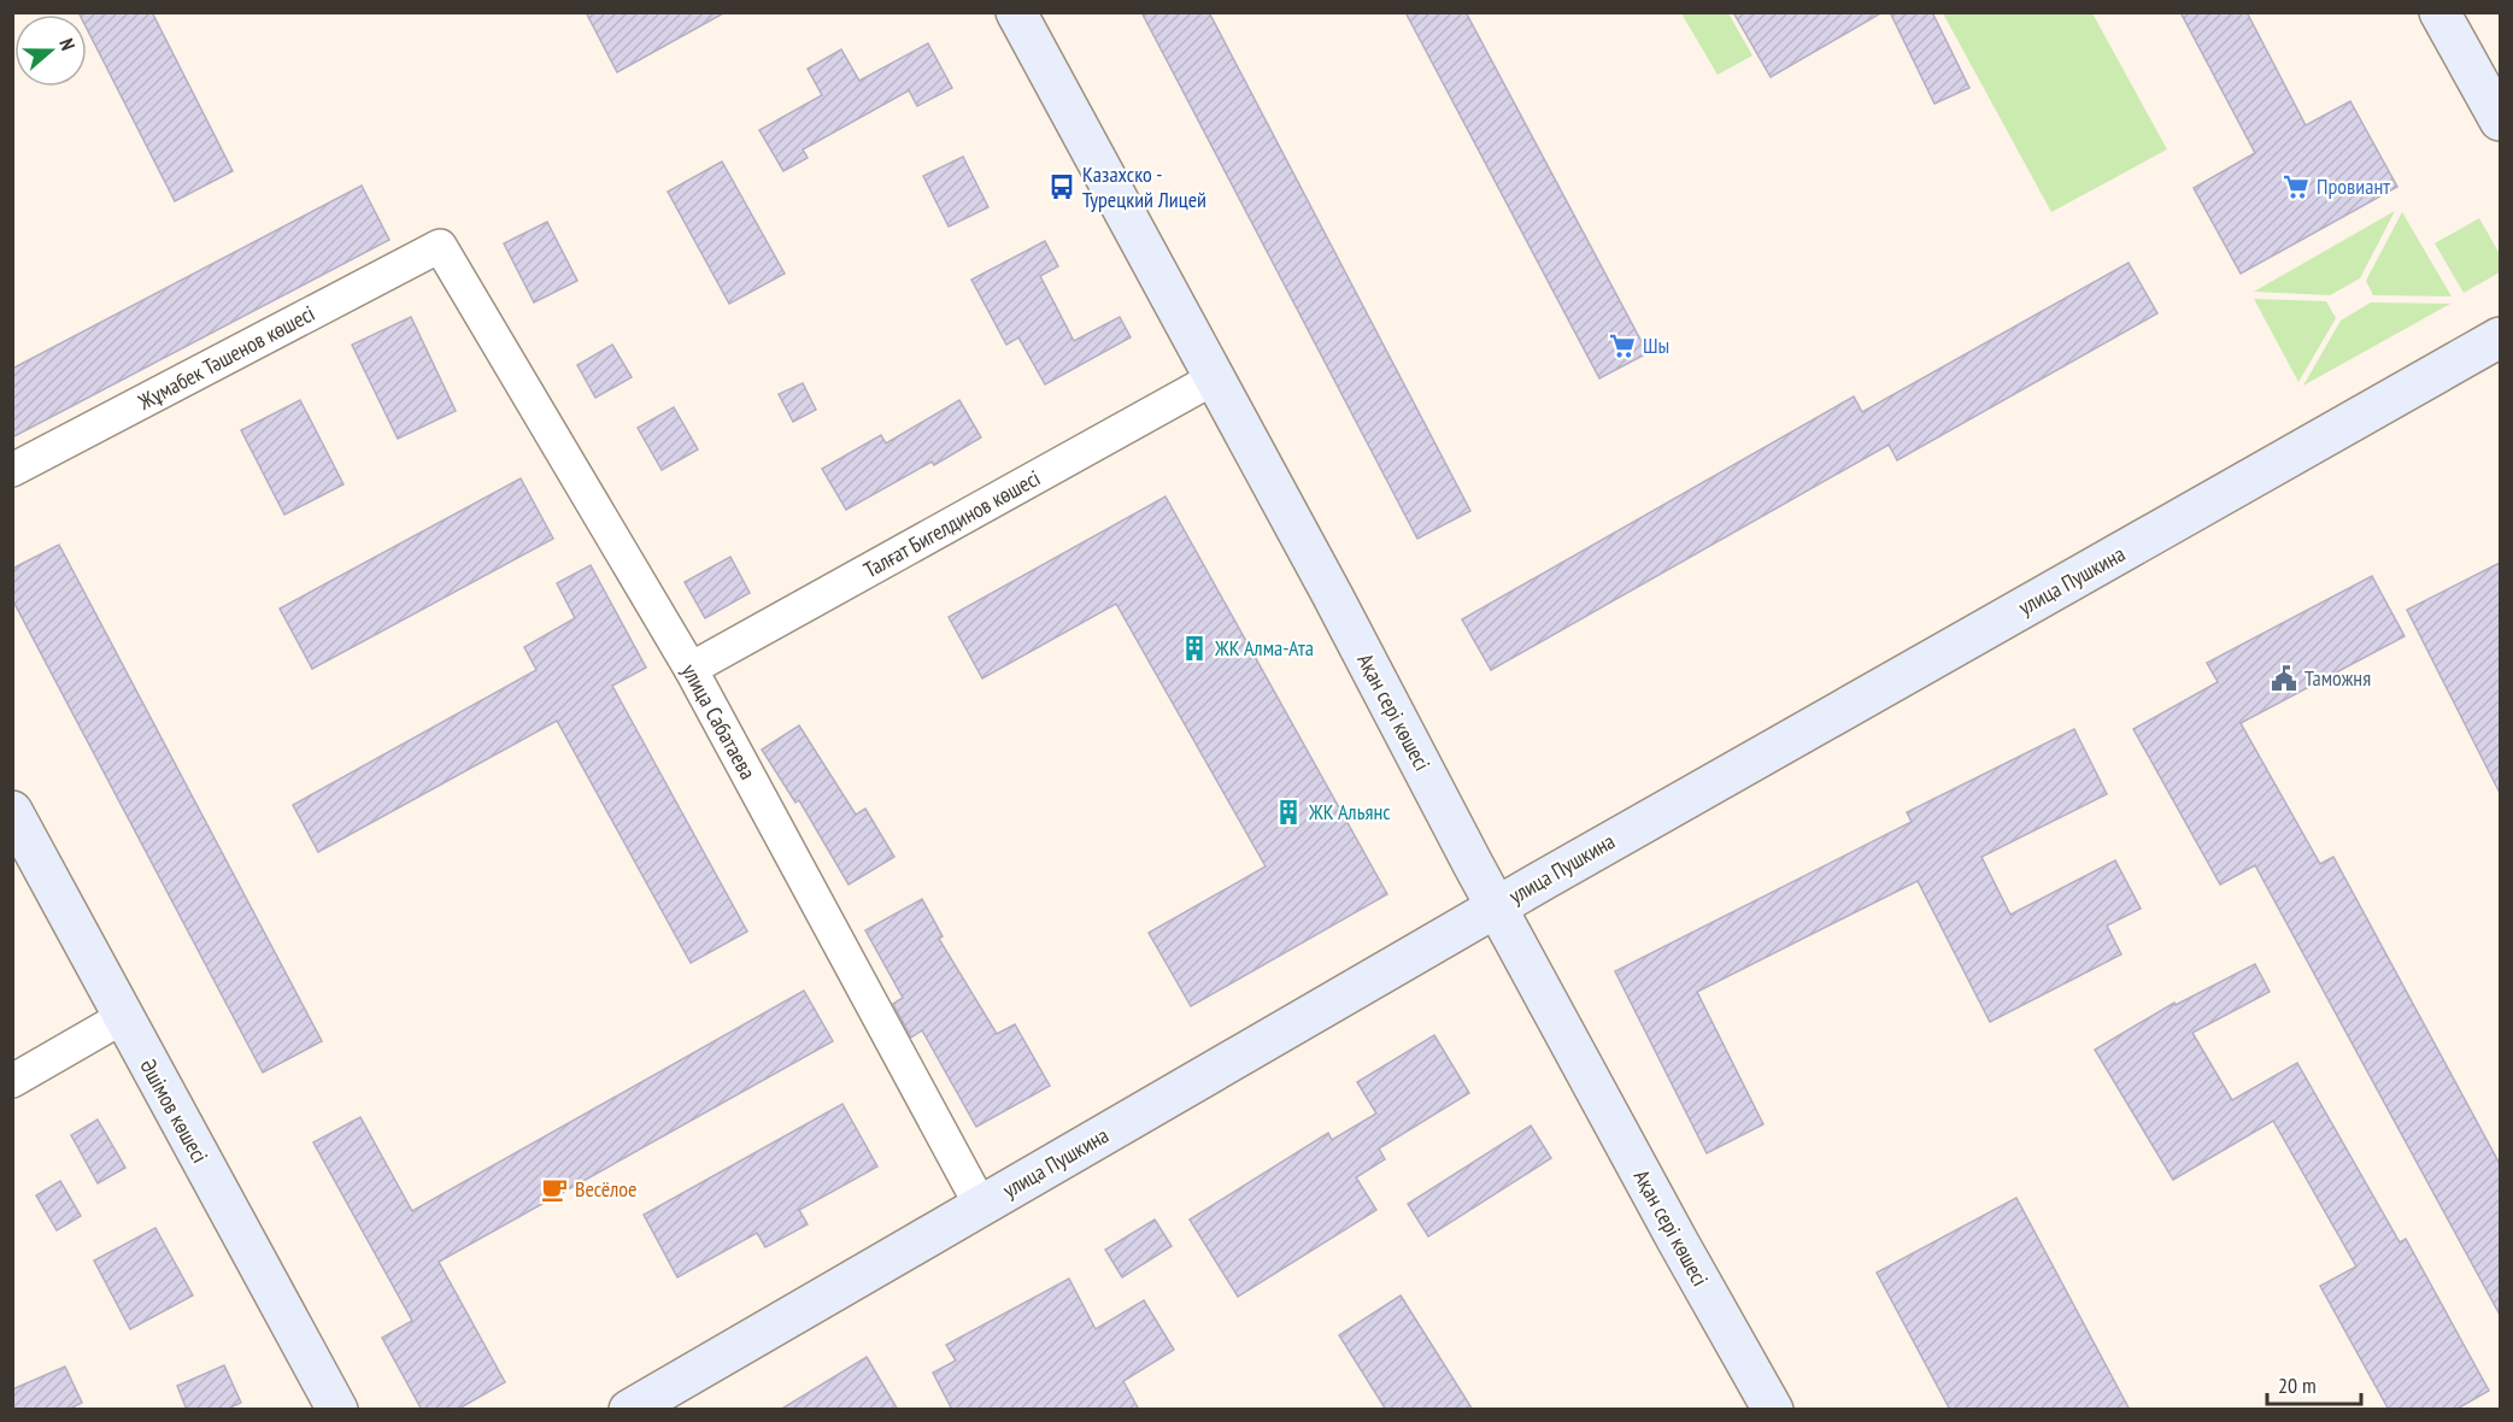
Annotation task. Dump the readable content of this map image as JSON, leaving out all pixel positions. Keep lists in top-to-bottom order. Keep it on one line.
{"streets":{"street":["Жұмабек Тәшенов көшесі","Талғат Бигелдинов көшесі","улица Пушкина","Ақан сері көшесі","улица Сабатаева","Әшімов көшесі"]},"crossings":[["Жұмабек Тәшенов көшесі","улица Сабатаева"],["Талғат Бигелдинов көшесі","Ақан сері көшесі"],["Талғат Бигелдинов көшесі","улица Сабатаева"],["улица Пушкина","Ақан сері көшесі"],["улица Пушкина","улица Сабатаева"]],"places":{"bus stop":["Казахско - Турецкий Лицей"],"supermarket":["Провиант","Шы"],"building":["ЖК Алма-Ата","ЖК Альянс"],"public building":["Таможня"],"cafe":["Весёлое"]},"scale_bar":"20 m","north":"right"}
